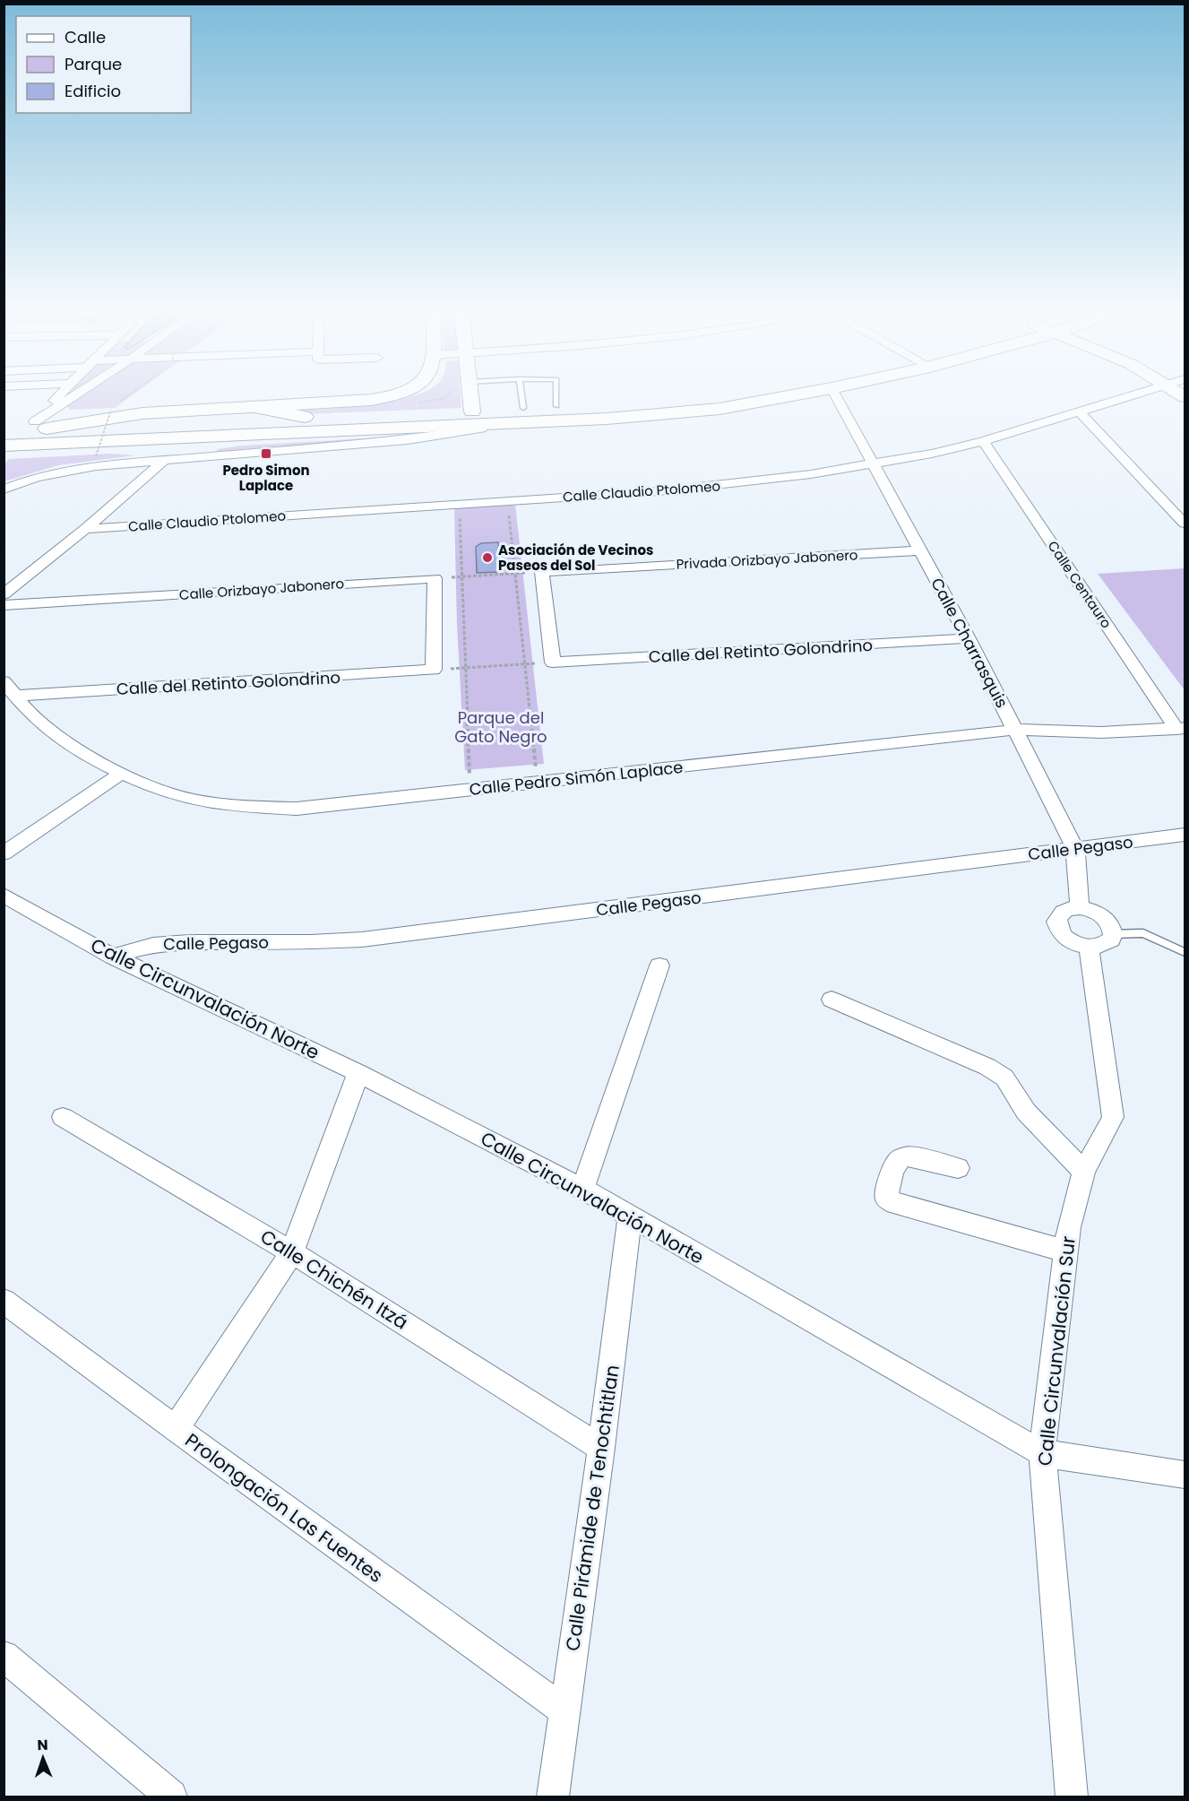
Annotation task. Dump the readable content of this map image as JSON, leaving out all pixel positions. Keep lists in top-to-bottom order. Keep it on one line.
{"streets":{"street":["Calle Claudio Ptolomeo","Privada Orizbayo Jabonero","Calle Centauro","Calle Orizbayo Jabonero","Calle Charrasquis","Calle del Retinto Golondrino","Calle Pedro Simón Laplace","Calle Pegaso","Calle Circunvalación Norte","Calle Chichén Itzá","Calle Circunvalación Sur","Prolongación Las Fuentes","Calle Pirámide de Tenochtitlan"]},"crossings":[["Calle Claudio Ptolomeo","Calle Centauro"],["Calle Claudio Ptolomeo","Calle Charrasquis"],["Privada Orizbayo Jabonero","Calle Charrasquis"],["Calle Centauro","Calle Pedro Simón Laplace"],["Calle Charrasquis","Calle del Retinto Golondrino"],["Calle Charrasquis","Calle Pedro Simón Laplace"],["Calle Charrasquis","Calle Pegaso"],["Calle Charrasquis","Calle Circunvalación Sur"],["Calle del Retinto Golondrino","Calle Pedro Simón Laplace"],["Calle Pegaso","Calle Circunvalación Norte"],["Calle Circunvalación Norte","Calle Circunvalación Sur"],["Calle Circunvalación Norte","Calle Pirámide de Tenochtitlan"],["Calle Chichén Itzá","Calle Pirámide de Tenochtitlan"],["Prolongación Las Fuentes","Calle Pirámide de Tenochtitlan"]],"parks":["Parque del Gato Negro"],"places":{"transit":["Pedro Simon Laplace"],"other":["Asociación de Vecinos Paseos del Sol"]},"legend":["Calle","Parque","Edificio"],"north":"top"}
